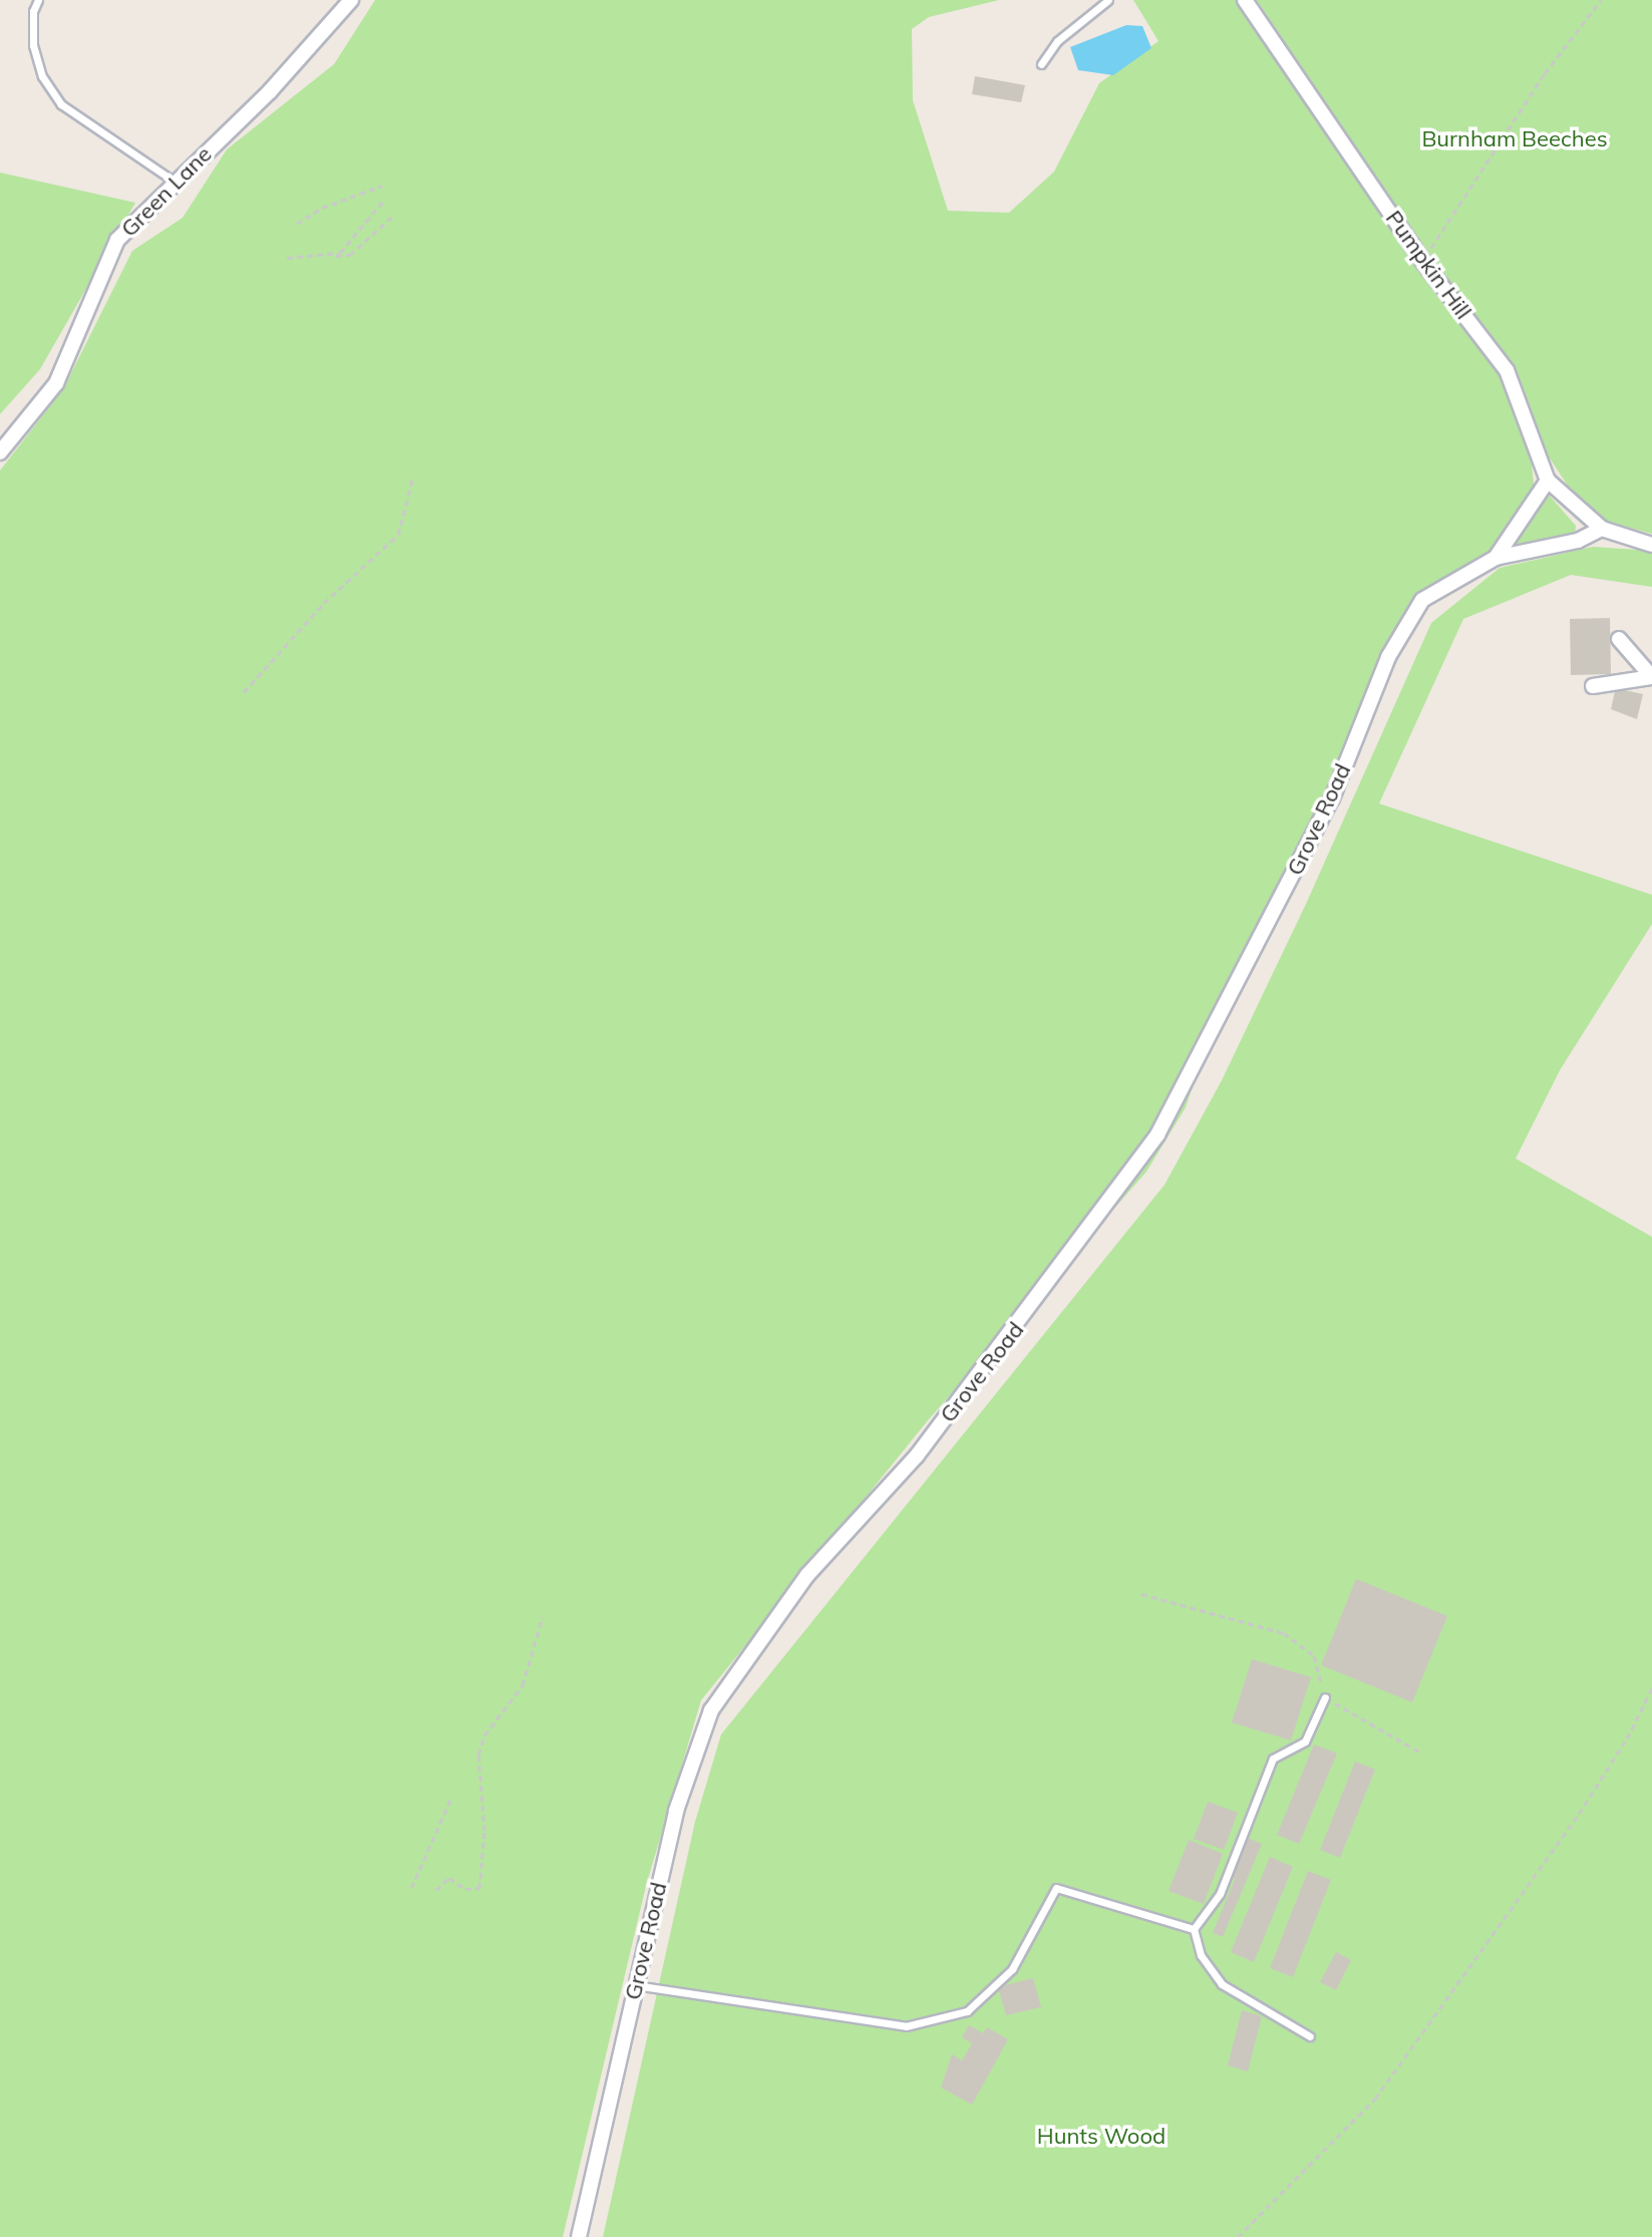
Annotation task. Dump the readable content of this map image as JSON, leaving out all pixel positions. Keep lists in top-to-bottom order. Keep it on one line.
{"streets":{"street":["Green Lane","Pumpkin Hill","Grove Road"]},"crossings":[["Pumpkin Hill","Grove Road"]],"parks":["Burnham Beeches","Hunts Wood"]}
